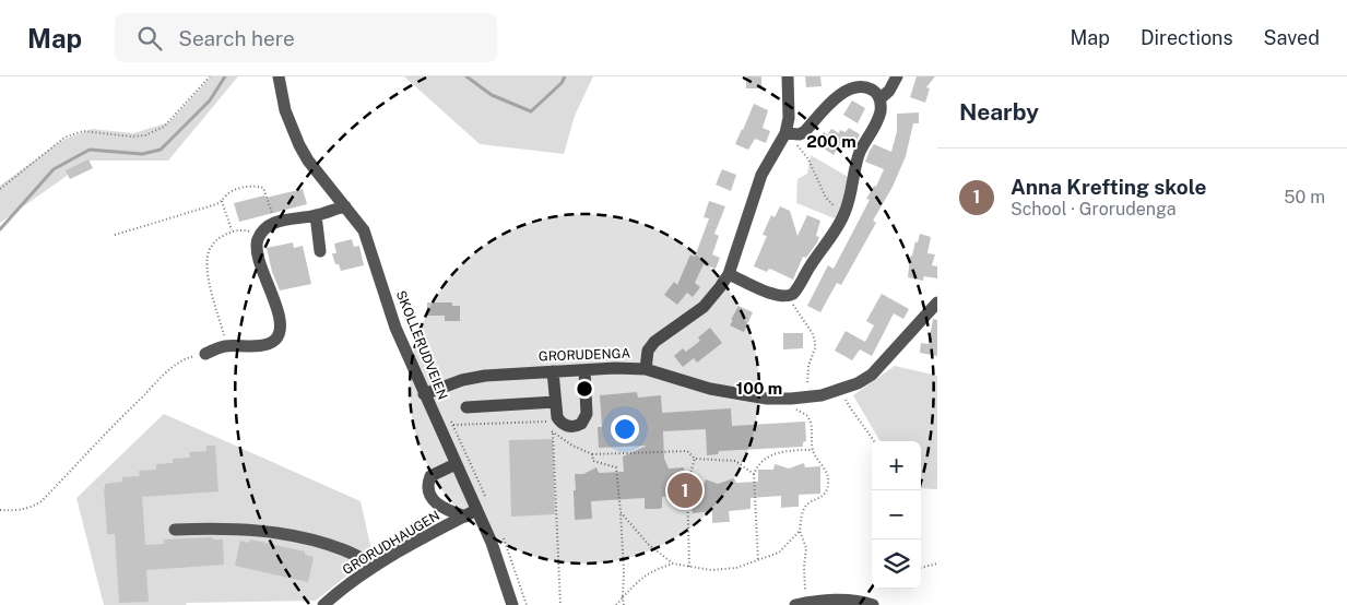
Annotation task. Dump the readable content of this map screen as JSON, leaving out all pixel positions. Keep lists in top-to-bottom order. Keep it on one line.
{"streets":{"street":["SKOLLERUDVEIEN","GRORUDENGA","GRORUDHAUGEN"]},"crossings":[["SKOLLERUDVEIEN","GRORUDENGA"],["SKOLLERUDVEIEN","GRORUDHAUGEN"]],"page":{"header":"Map","search":"Search here","nav":["Map","Directions","Saved"],"heading":"Nearby","list":[{"mark":"1","name":"Anna Krefting skole","note":"School · Grorudenga","value":"50 m"}],"map_buttons":["+","−"],"pins":"1"},"rings":["200 m","100 m"]}
